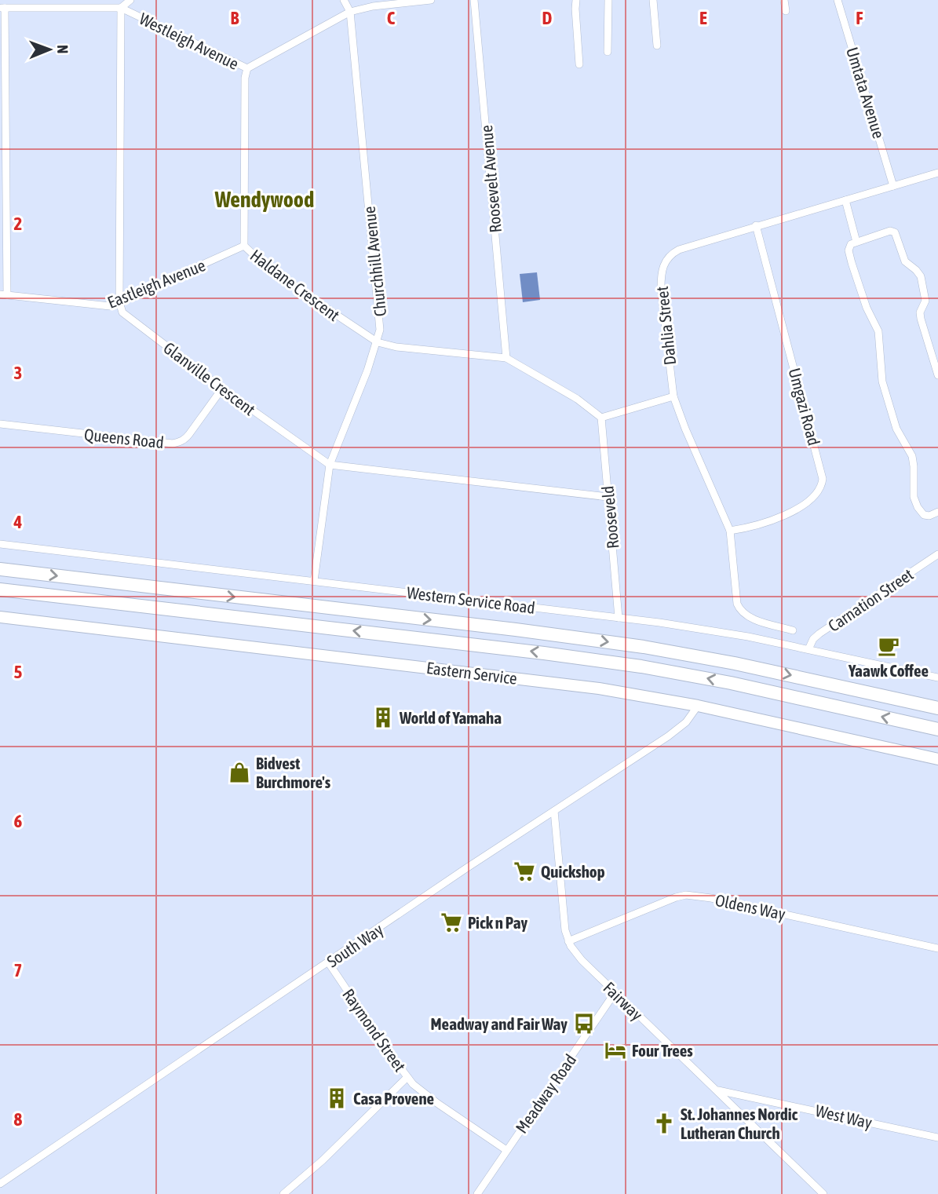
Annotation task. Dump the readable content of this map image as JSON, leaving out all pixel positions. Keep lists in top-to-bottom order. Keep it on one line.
{"streets":{"main road":["Eastern Service"],"street":["Westleigh Avenue","Umtata Avenue","Roosevelt Avenue","Churchhill Avenue","Eastleigh Avenue","Haldane Crescent","Dahlia Street","Glanville Crescent","Umgazi Road","Queens Road","Rooseveld","Western Service Road","Carnation Street","Oldens Way","South Way","Fairway","Raymond Street","Meadway Road","West Way"]},"crossings":[["Westleigh Avenue","Haldane Crescent"],["Umtata Avenue","Dahlia Street"],["Roosevelt Avenue","Haldane Crescent"],["Churchhill Avenue","Haldane Crescent"],["Churchhill Avenue","Glanville Crescent"],["Churchhill Avenue","Western Service Road"],["Eastleigh Avenue","Haldane Crescent"],["Eastleigh Avenue","Glanville Crescent"],["Haldane Crescent","Rooseveld"],["Dahlia Street","Umgazi Road"],["Glanville Crescent","Queens Road"],["Glanville Crescent","Rooseveld"],["Rooseveld","Western Service Road"],["Western Service Road","Carnation Street"],["Eastern Service","South Way"],["Oldens Way","Fairway"],["South Way","Fairway"],["South Way","Raymond Street"],["Fairway","Meadway Road"],["Fairway","West Way"],["Raymond Street","Meadway Road"]],"districts":["Wendywood"],"places":{"cafe":["Yaawk Coffee"],"building":["World of Yamaha","Casa Provene"],"shop":["Bidvest Burchmore's"],"supermarket":["Quickshop","Pick n Pay"],"bus stop":["Meadway and Fair Way"],"hotel":["Four Trees"],"church":["St. Johannes Nordic Lutheran Church"]},"north":"right","grid":{"columns":["B","C","D","E","F"],"rows":["2","3","4","5","6","7","8"]}}
